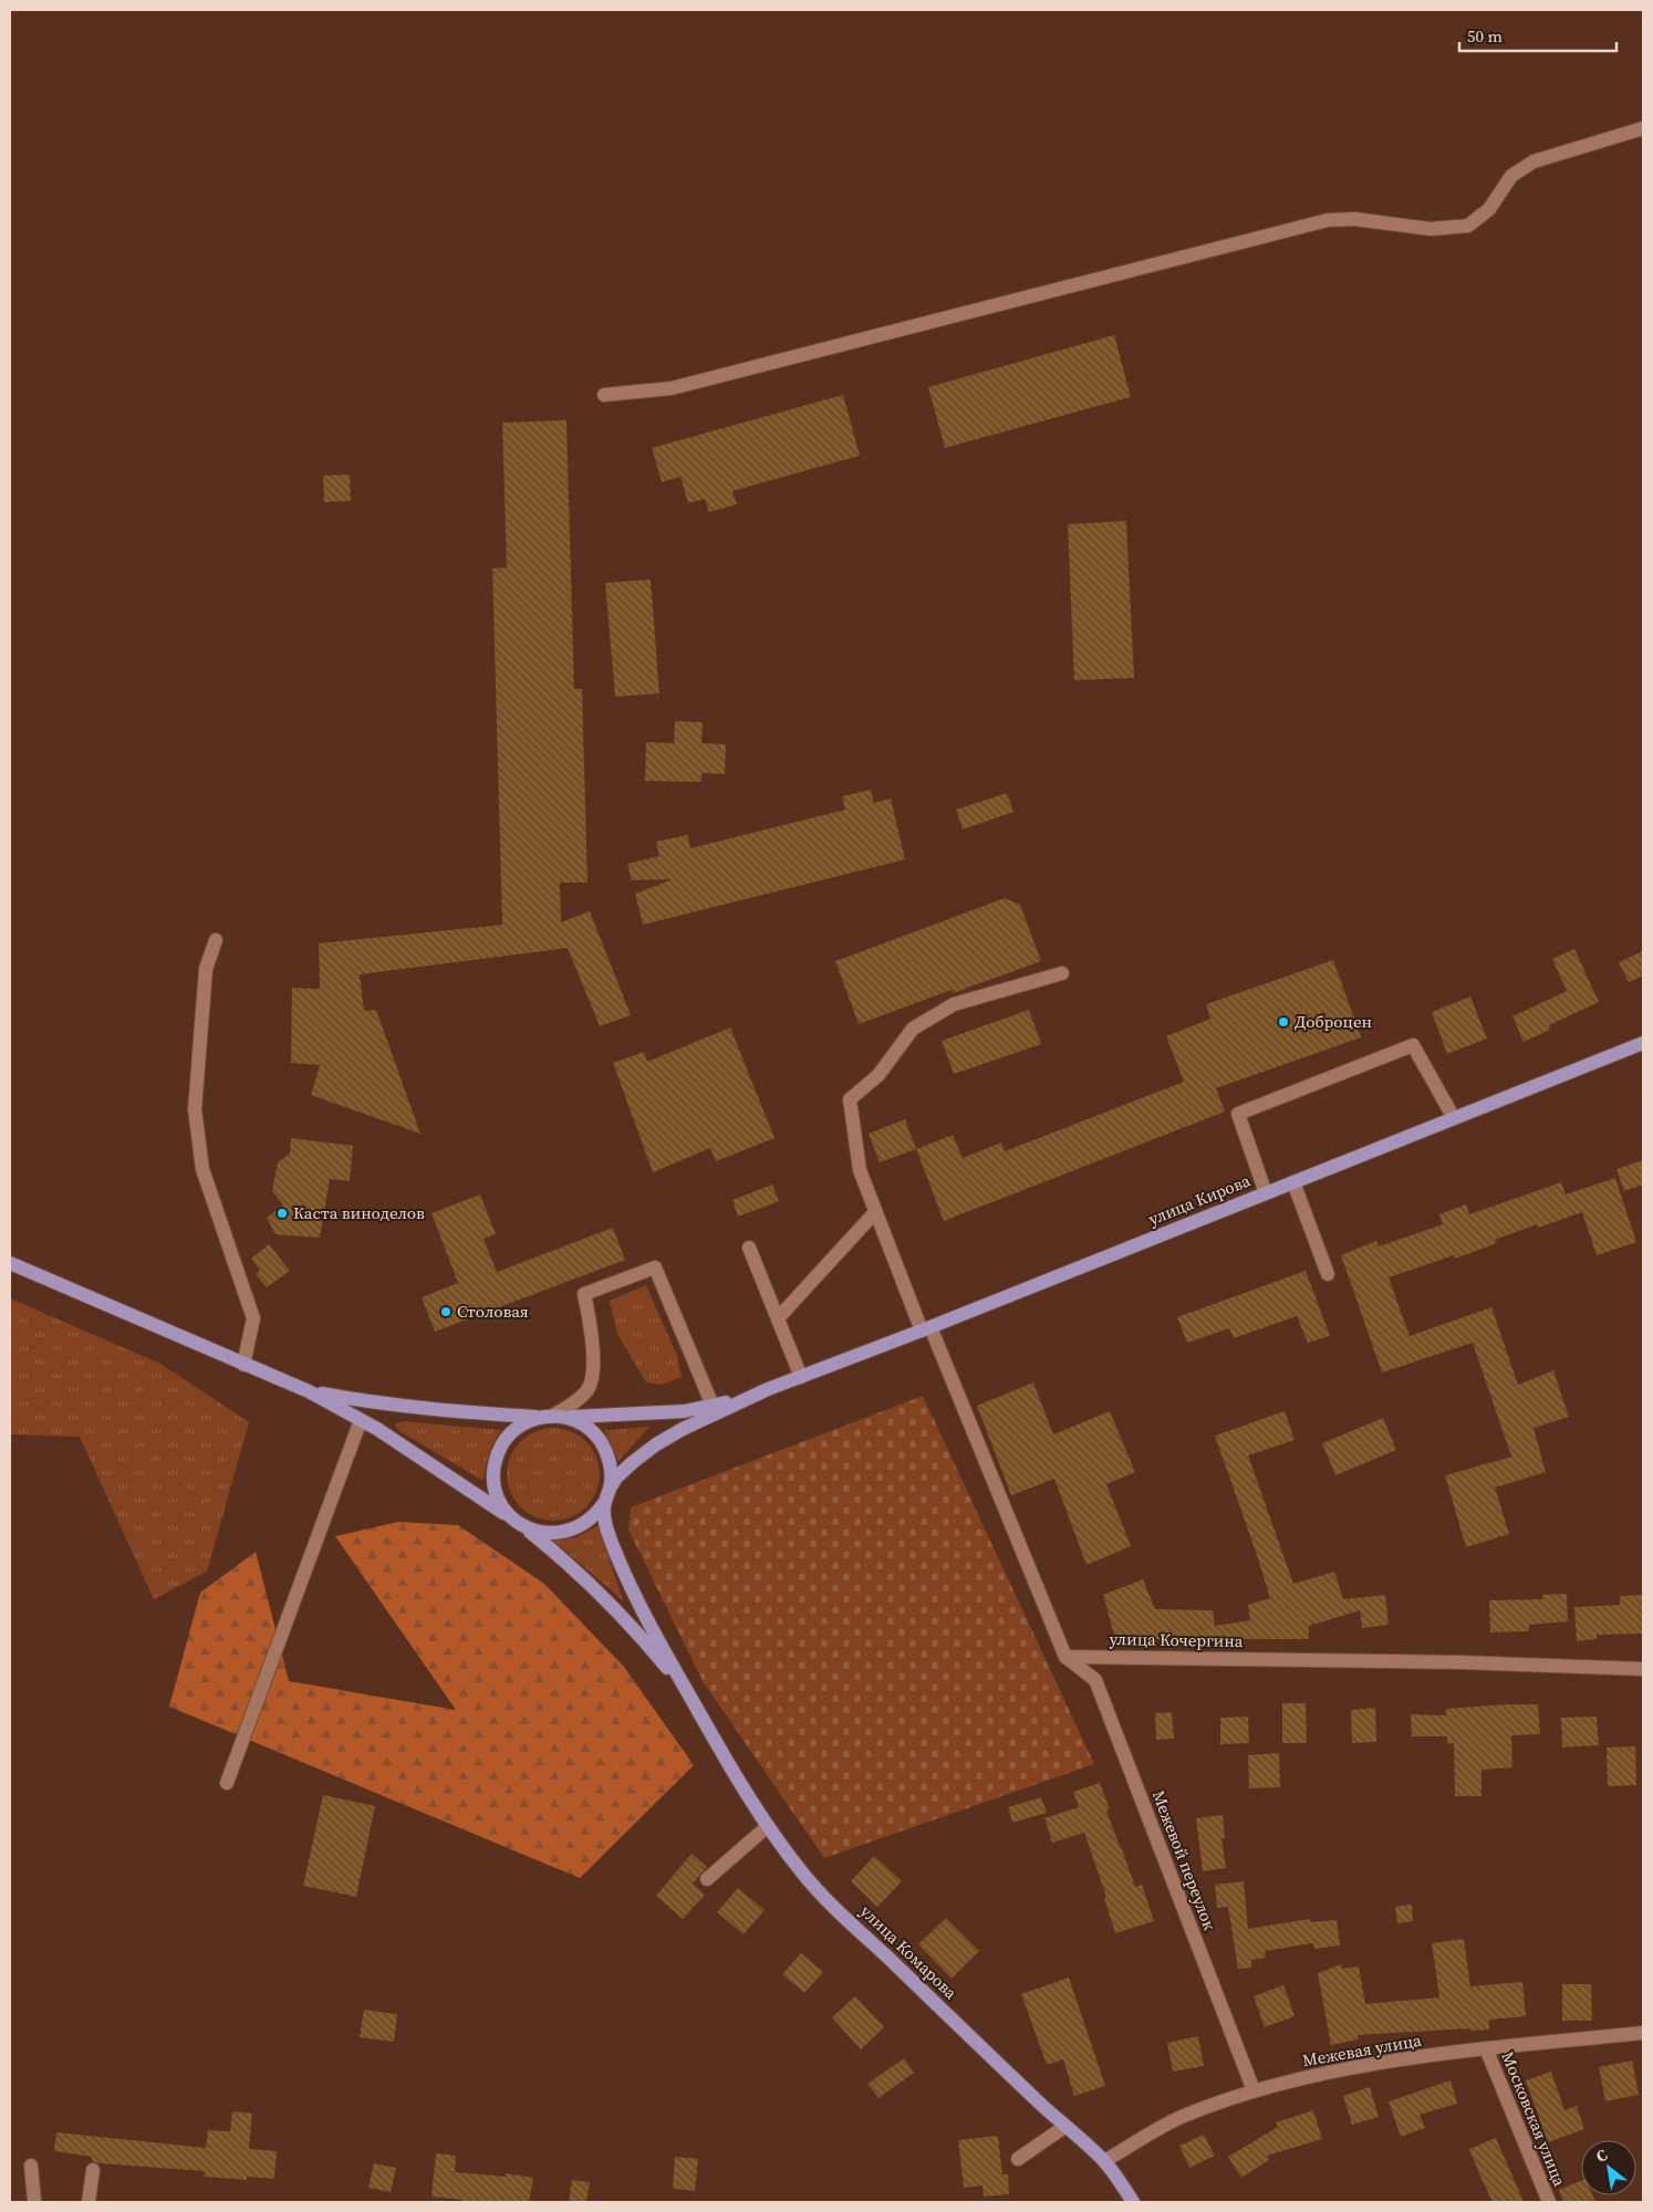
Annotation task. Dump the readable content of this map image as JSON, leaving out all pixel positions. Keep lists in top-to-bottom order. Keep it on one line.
{"streets":{"main road":["улица Кирова","улица Комарова"],"street":["улица Кочергина","Межевой переулок","Межевая улица","Московская улица"]},"crossings":[["улица Кочергина","Межевой переулок"],["Межевой переулок","Межевая улица"],["улица Комарова","Межевая улица"],["Межевая улица","Московская улица"]],"places":["Доброцен","Каста виноделов","Столовая"],"scale_bar":"50 m","north":"top left"}
